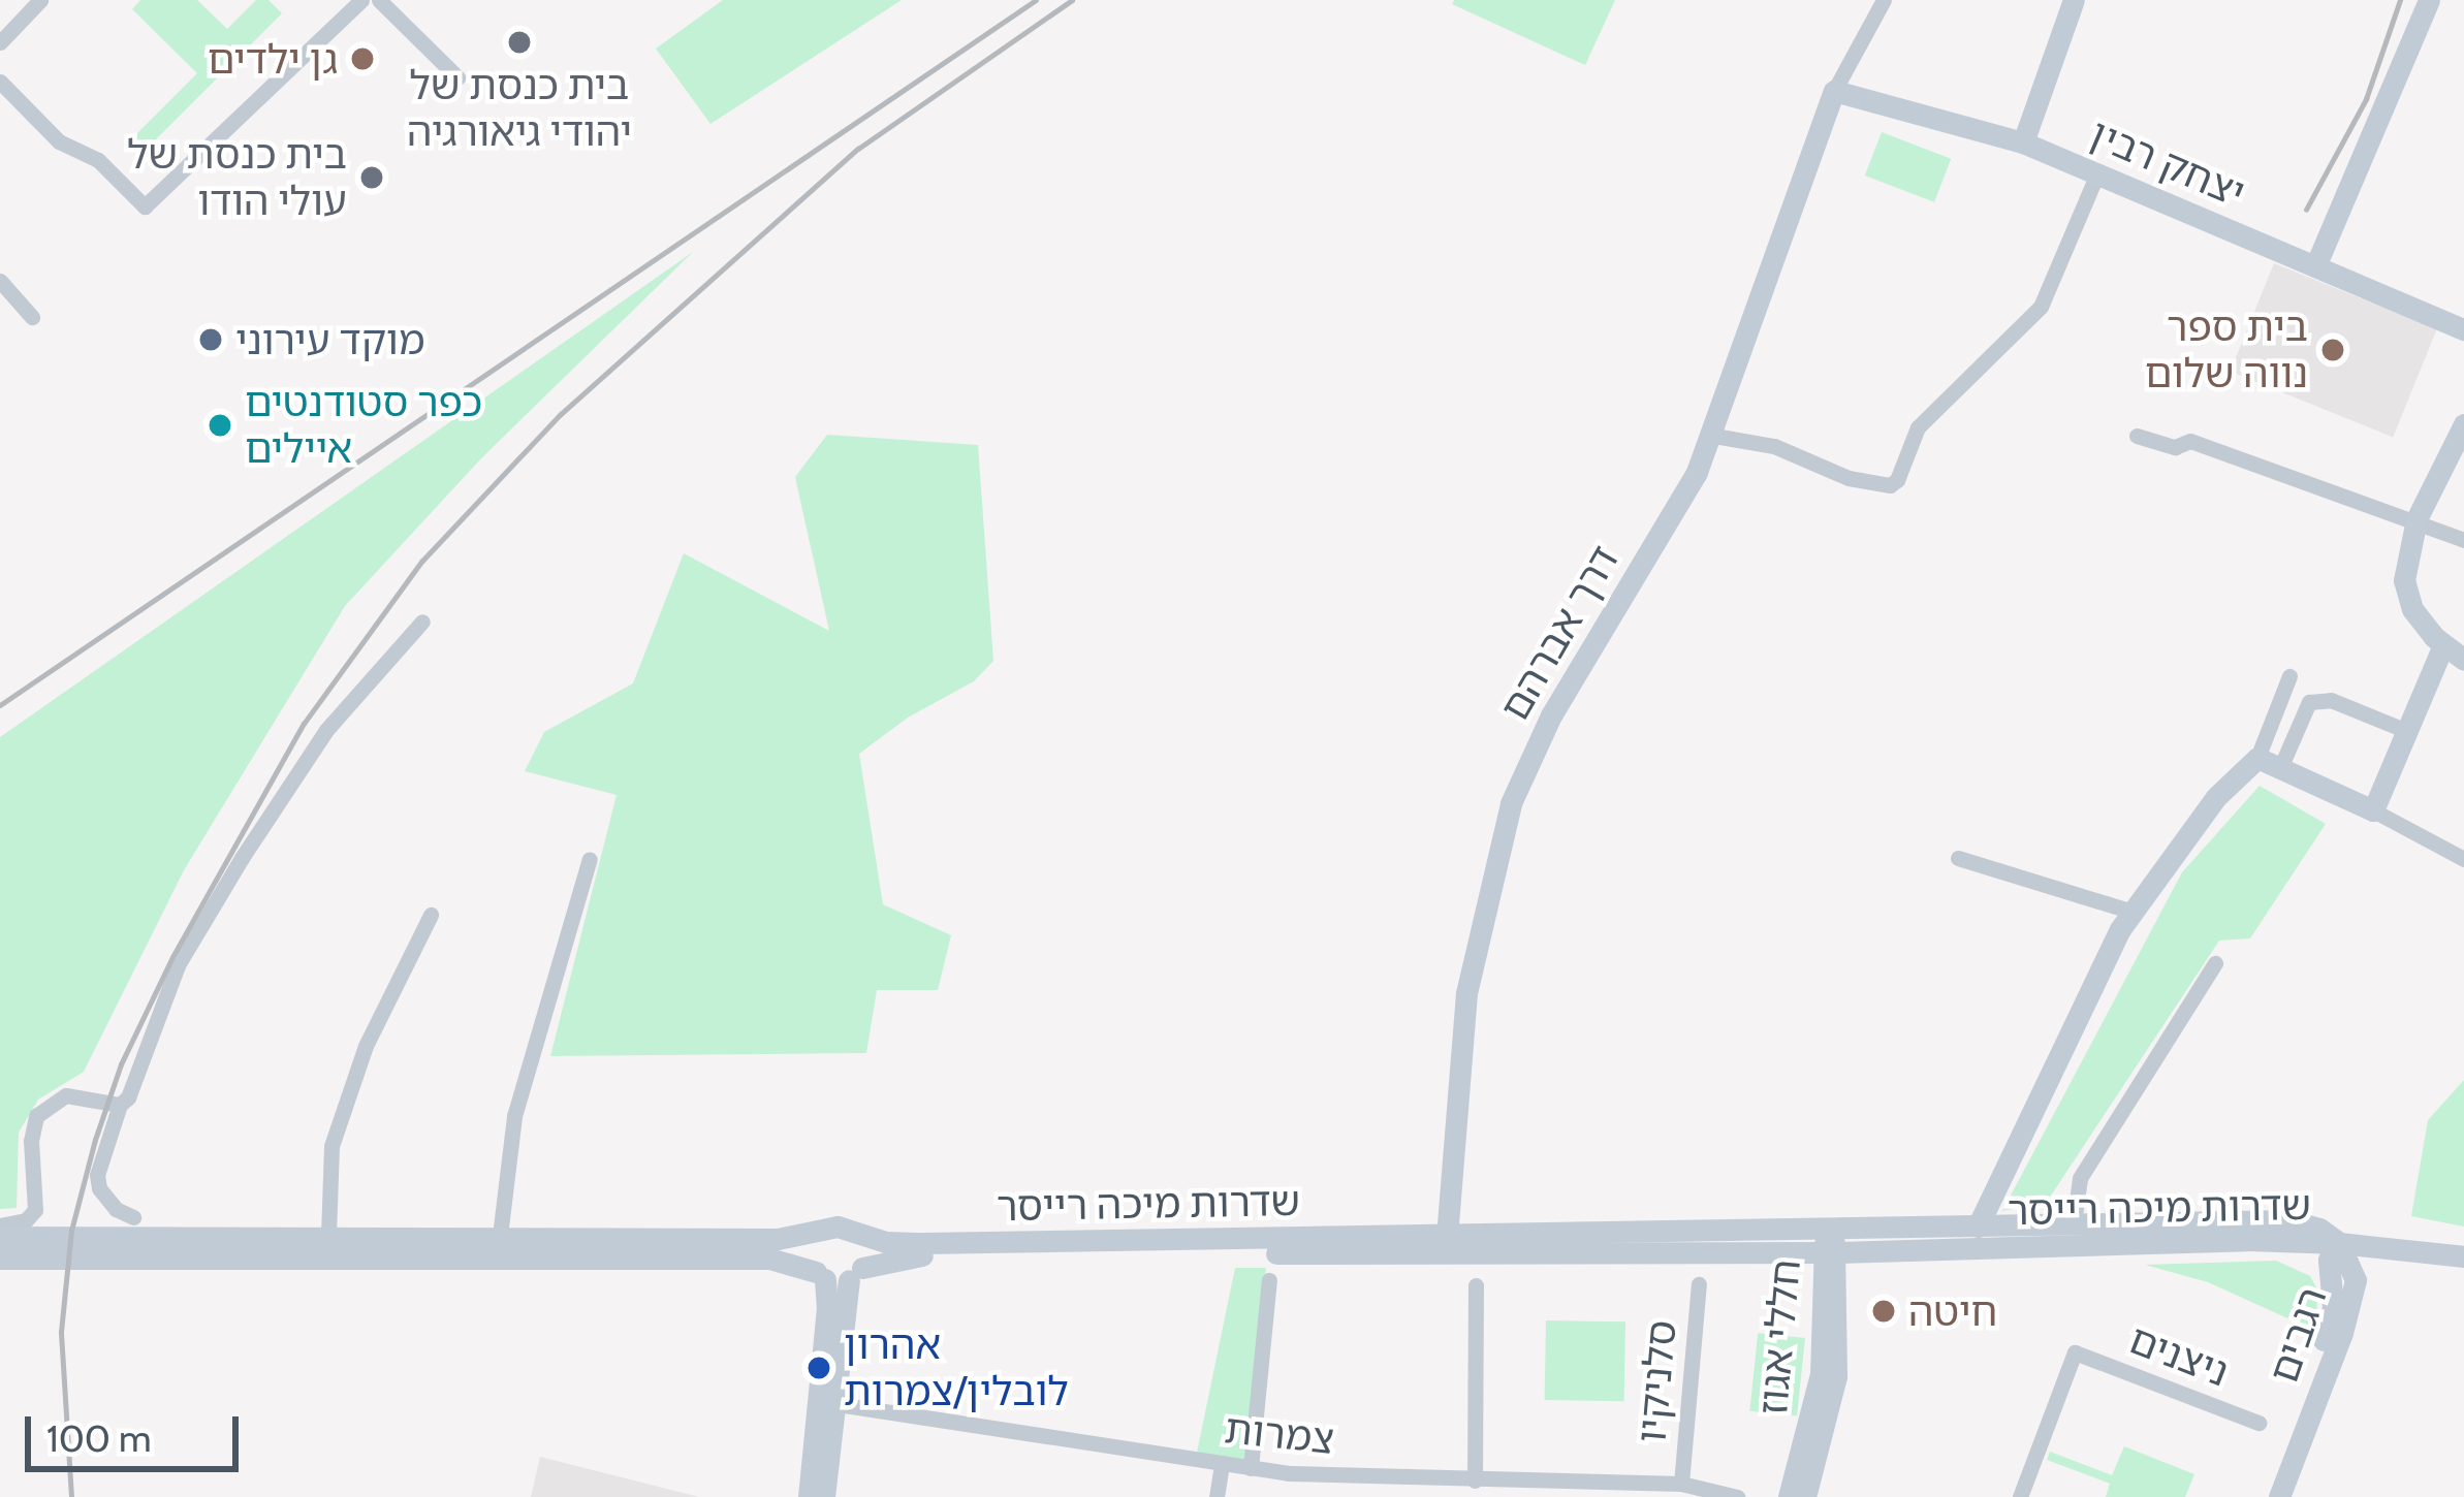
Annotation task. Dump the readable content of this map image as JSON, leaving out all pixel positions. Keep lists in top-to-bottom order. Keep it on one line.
{"streets":{"street":["יצחק רבין","דרך אברהם","שדרות מיכה רייסר","רגבים","חללי אגוז","ניצנים","סלניקיו","צמרות"]},"crossings":[["יצחק רבין","דרך אברהם"],["דרך אברהם","שדרות מיכה רייסר"],["שדרות מיכה רייסר","רגבים"],["שדרות מיכה רייסר","חללי אגוז"],["סלניקיו","צמרות"]],"places":["בית כנסת של יהודי גיאורגיה","גן ילדים","בית כנסת של עולי הודו","מוקד עירוני","בית ספר נווה שלום","כפר סטודנטים איילים","חיטה","אהרון לובלין/צמרות"],"scale_bar":"100 m"}
